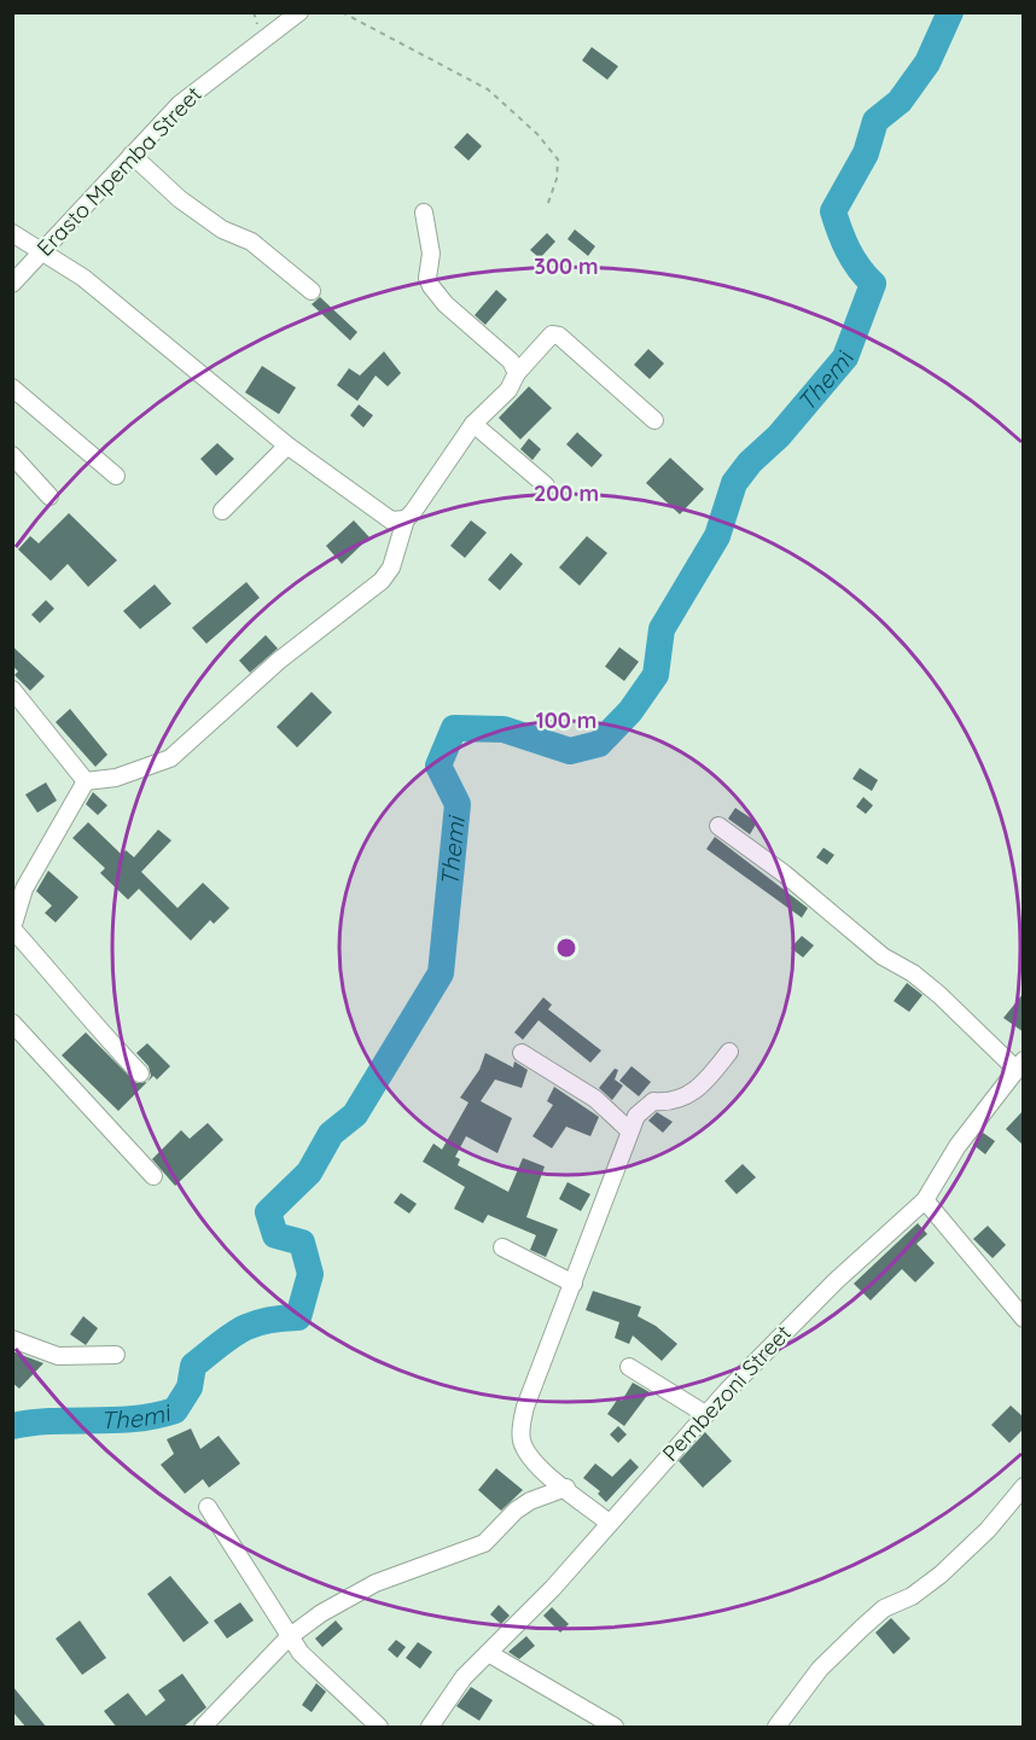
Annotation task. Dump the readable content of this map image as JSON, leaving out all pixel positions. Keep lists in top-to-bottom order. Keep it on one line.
{"streets":{"street":["Erasto Mpemba Street","Pembezoni Street"]},"water":["Themi"],"rings":["300 m","200 m","100 m"]}
